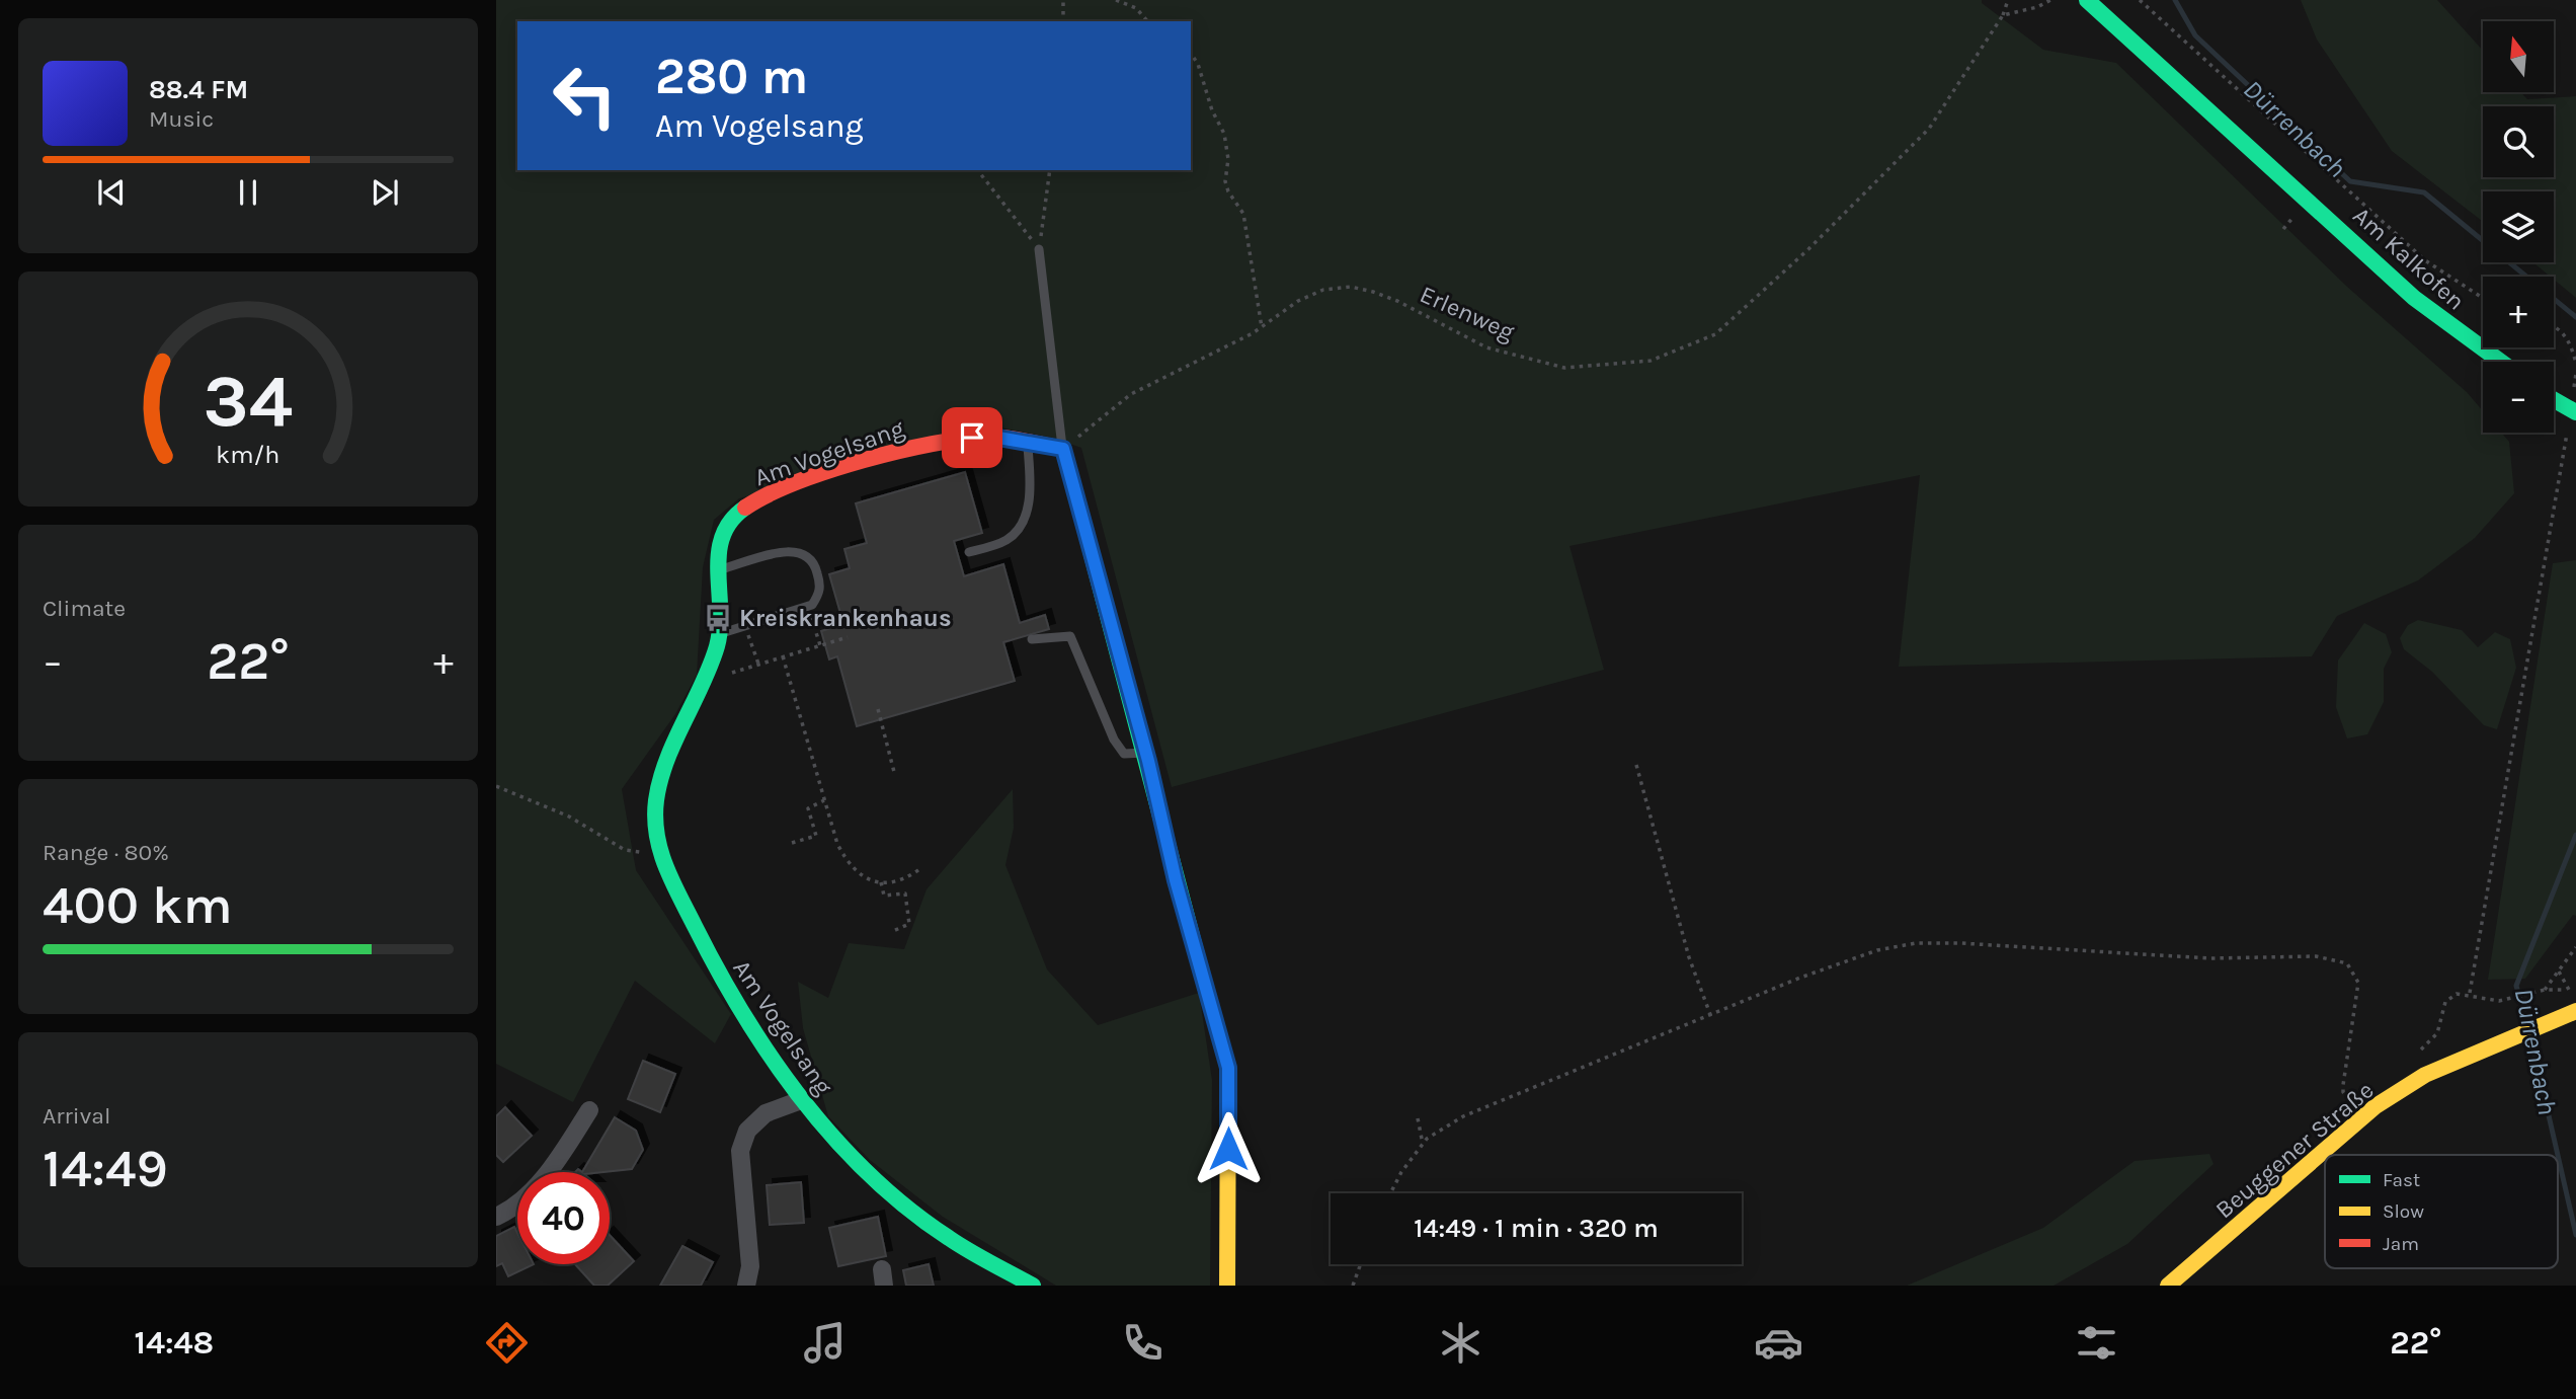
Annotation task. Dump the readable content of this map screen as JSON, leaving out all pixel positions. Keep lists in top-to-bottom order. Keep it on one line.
{"streets":{"street":["Am Kalkofen","Am Vogelsang","Beuggener Straße"],"path":["Erlenweg"]},"crossings":[["Erlenweg","Am Vogelsang"]],"water":["Dürrenbach"],"places":{"bus stop":["Kreiskrankenhaus"]},"legend":["Fast","Slow","Jam"],"north":"top","page":{"map_buttons":["+","−"],"turn":["280 m","Am Vogelsang"],"song":["88.4 FM","Music"],"tile":["Climate",["Range · 80%","400 km"],["Arrival","14:49"]],"heat":["−","22°","+"],"limit":"40","trip":"14:49 · 1 min · 320 m","tabs":["14:48","22°"],"gauge":["34","km/h"]}}
